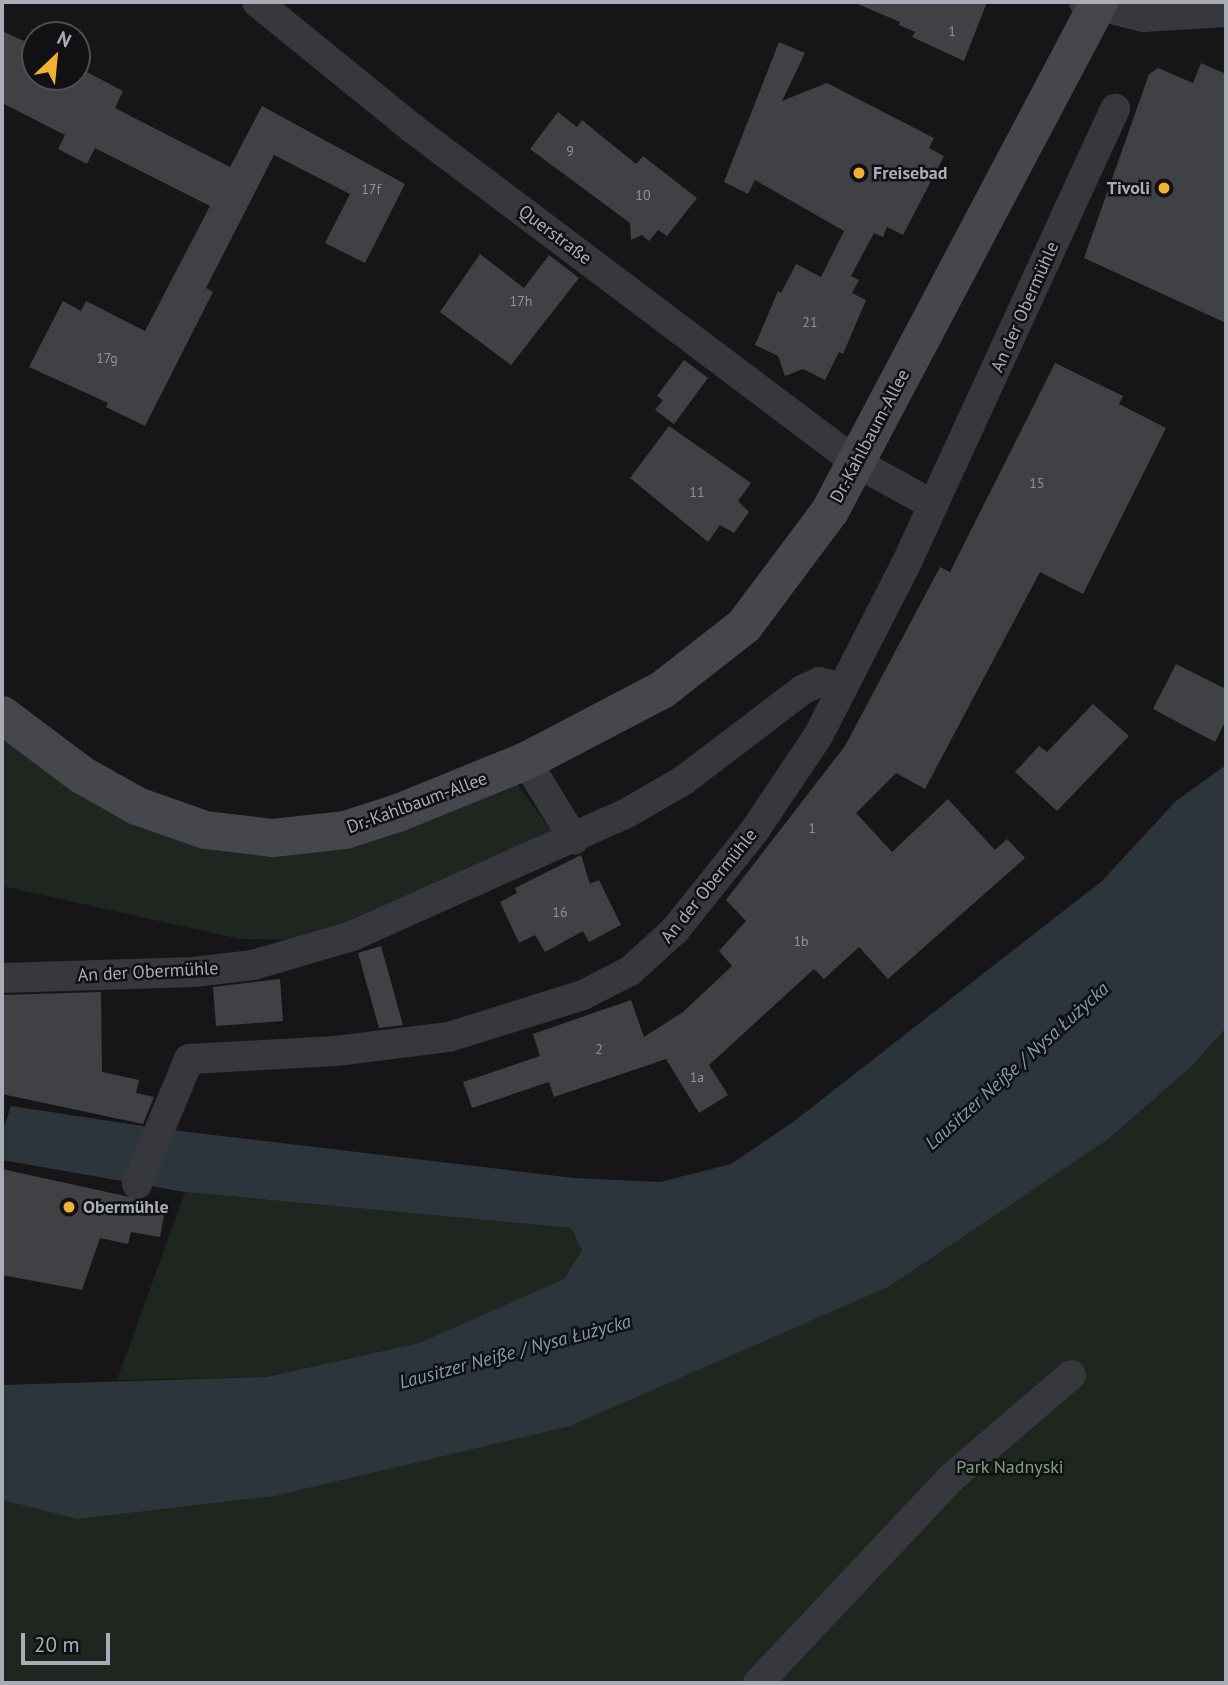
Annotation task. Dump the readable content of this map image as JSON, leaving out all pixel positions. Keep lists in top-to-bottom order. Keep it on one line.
{"streets":{"main road":["Dr.-Kahlbaum-Allee"],"street":["Querstraße","An der Obermühle"]},"crossings":[["Querstraße","Dr.-Kahlbaum-Allee"]],"water":["Lausitzer Neiße / Nysa Łużycka"],"parks":["Park Nadnyski"],"places":["Freisebad","Tivoli","Obermühle"],"house_numbers":["1","9","17f","10","17h","21","17g","15","11","1","16","1b","2","1a"],"scale_bar":"20 m","north":"top right"}
